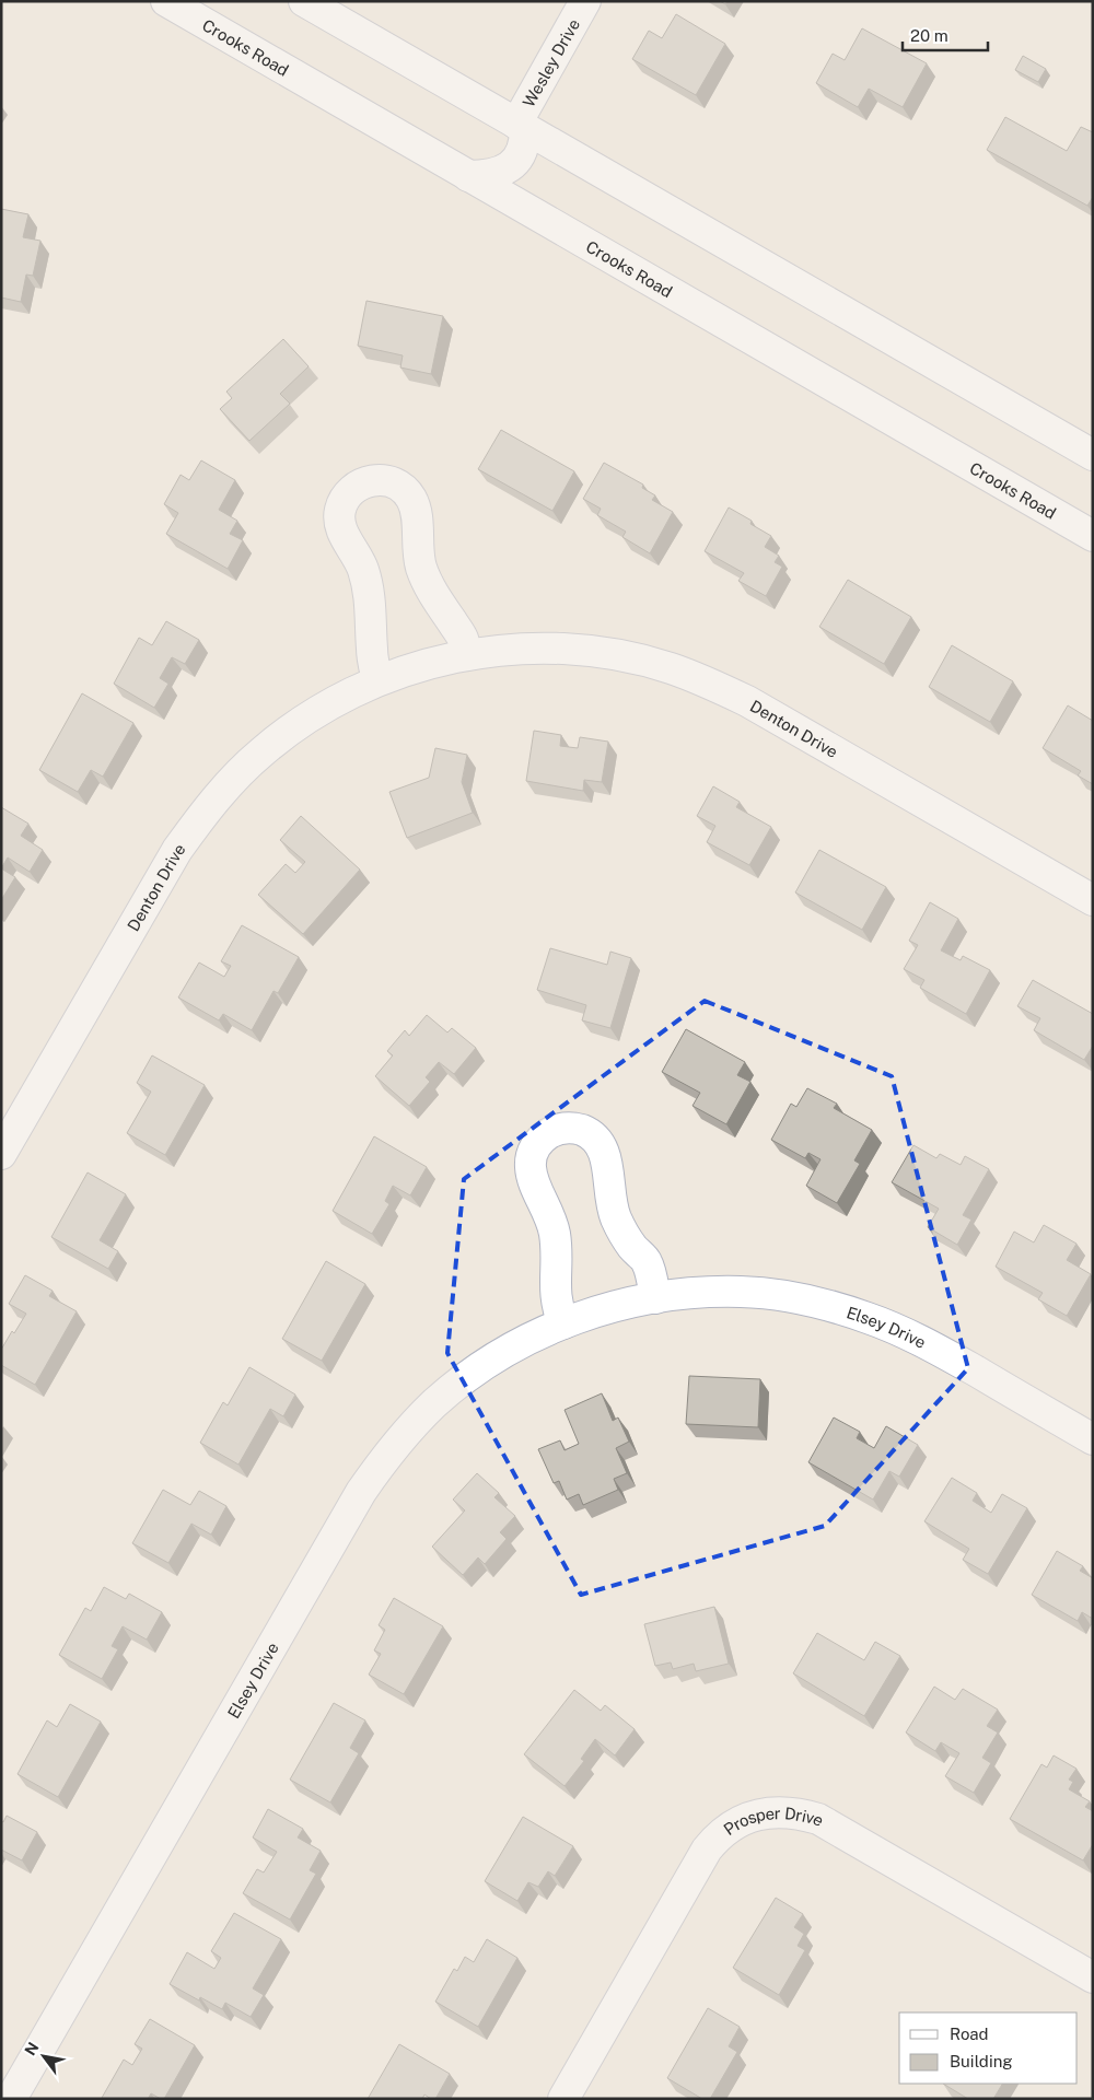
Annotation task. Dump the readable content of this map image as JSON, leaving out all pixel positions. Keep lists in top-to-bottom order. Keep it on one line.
{"streets":{"street":["Crooks Road","Wesley Drive","Denton Drive","Elsey Drive","Prosper Drive"]},"crossings":[["Crooks Road","Wesley Drive"]],"legend":["Road","Building"],"scale_bar":"20 m","north":"top left"}
